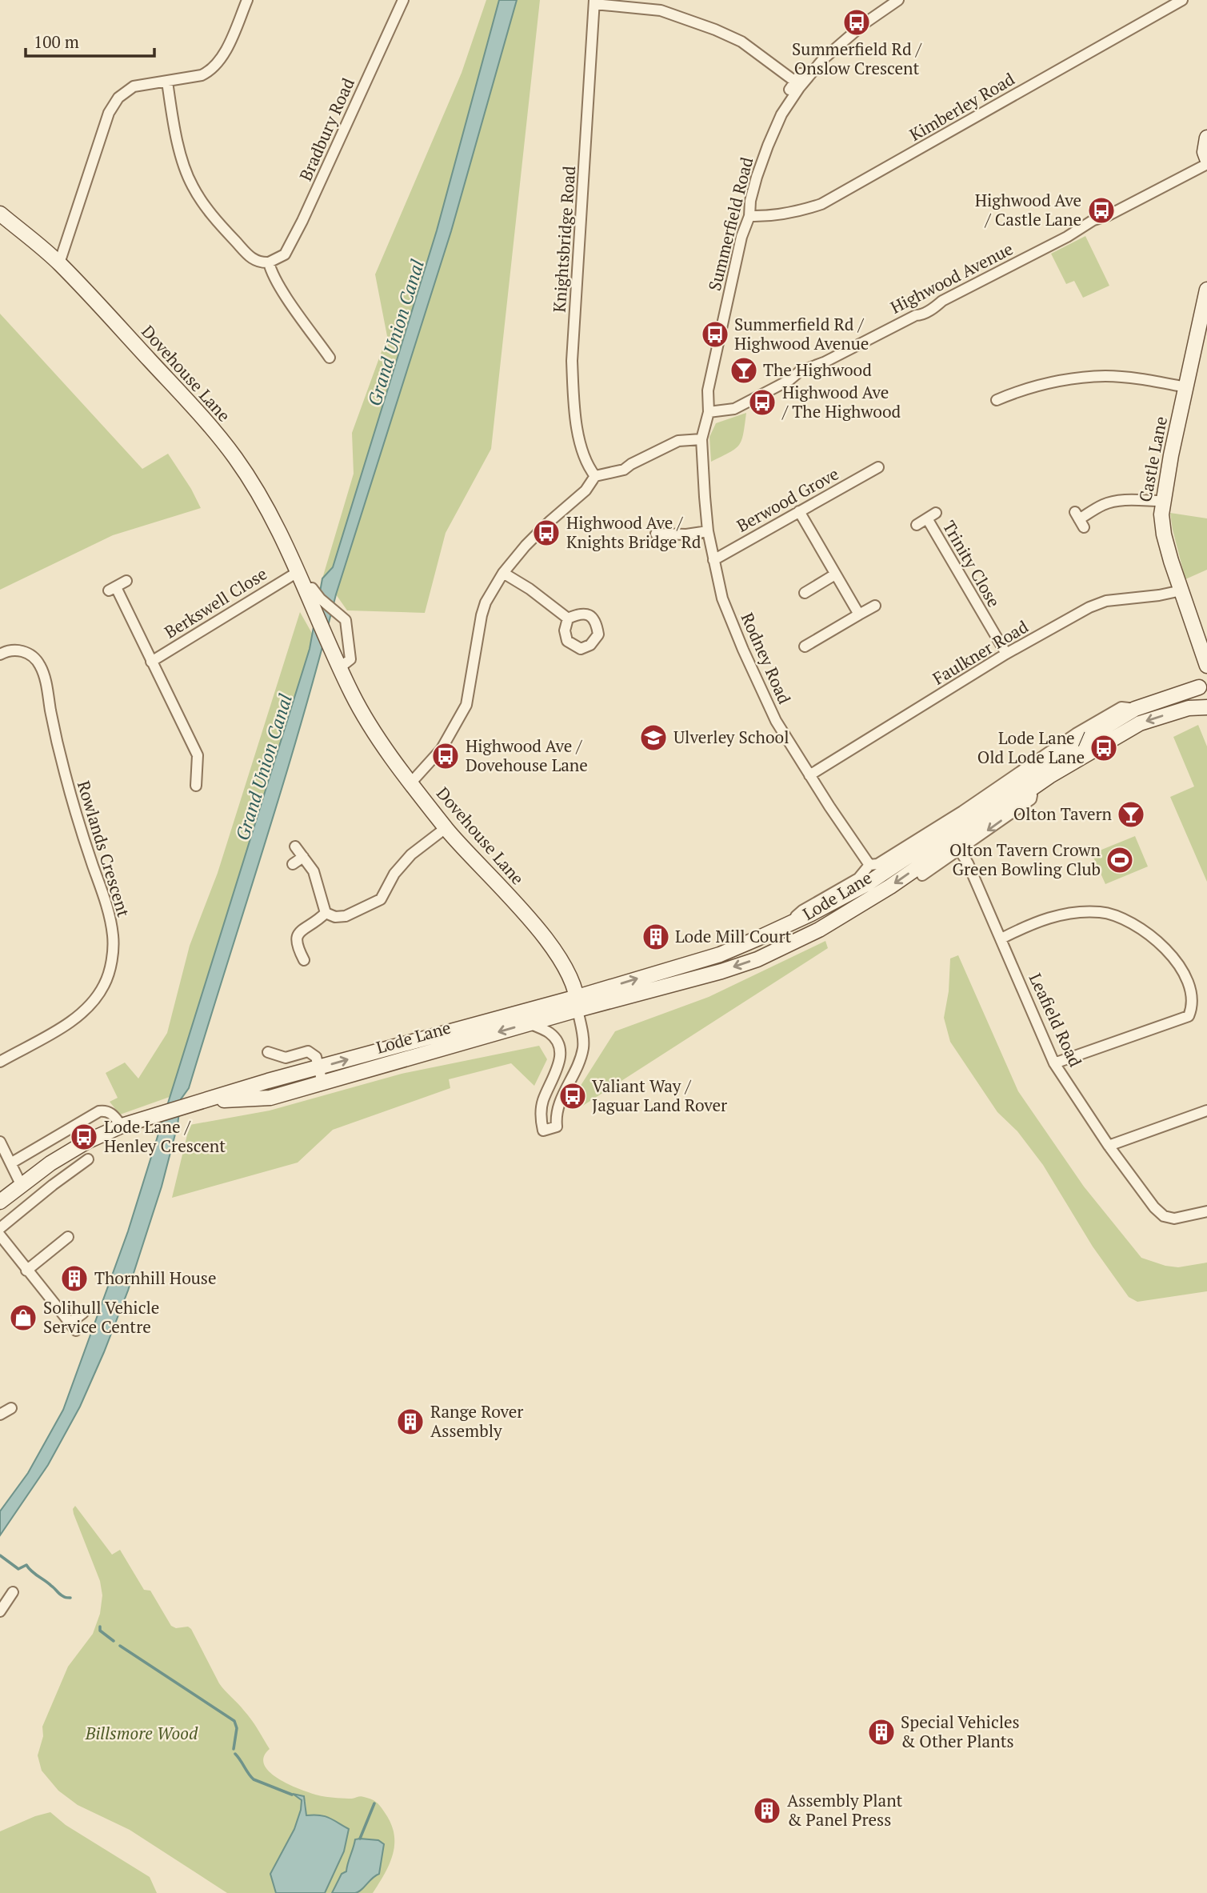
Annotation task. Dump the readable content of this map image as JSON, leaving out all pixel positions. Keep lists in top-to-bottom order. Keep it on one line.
{"streets":{"main road":["Dovehouse Lane","Castle Lane","Lode Lane"],"street":["Kimberley Road","Bradbury Road","Summerfield Road","Knightsbridge Road","Highwood Avenue","Berwood Grove","Trinity Close","Berkswell Close","Faulkner Road","Rodney Road","Rowlands Crescent","Leafield Road"]},"crossings":[["Kimberley Road","Summerfield Road"],["Summerfield Road","Highwood Avenue"],["Summerfield Road","Rodney Road"],["Dovehouse Lane","Berkswell Close"],["Dovehouse Lane","Lode Lane"],["Castle Lane","Faulkner Road"],["Berwood Grove","Rodney Road"],["Trinity Close","Faulkner Road"],["Faulkner Road","Rodney Road"],["Rodney Road","Lode Lane"],["Lode Lane","Leafield Road"]],"water":["Grand Union Canal"],"parks":["Billsmore Wood"],"places":{"bus stop":["Summerfield Rd / Onslow Crescent","Highwood Ave / Castle Lane","Summerfield Rd / Highwood Avenue","Highwood Ave / The Highwood","Highwood Ave / Knights Bridge Rd","Lode Lane / Old Lode Lane","Highwood Ave / Dovehouse Lane","Valiant Way / Jaguar Land Rover","Lode Lane / Henley Crescent"],"bar":["The Highwood","Olton Tavern"],"school or university":["Ulverley School"],"sports":["Olton Tavern Crown Green Bowling Club"],"building":["Lode Mill Court","Thornhill House","Range Rover Assembly","Special Vehicles & Other Plants","Assembly Plant & Panel Press"],"shop":["Solihull Vehicle Service Centre"]},"scale_bar":"100 m"}
